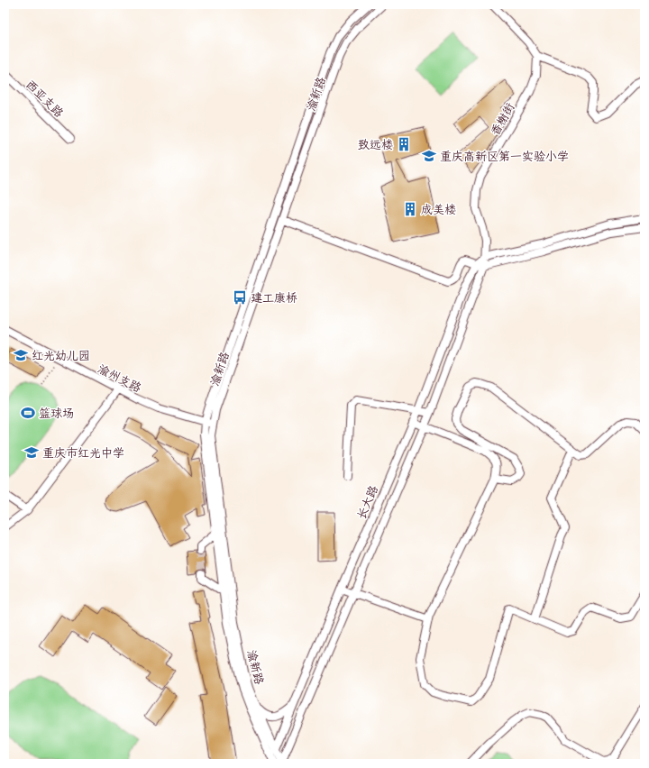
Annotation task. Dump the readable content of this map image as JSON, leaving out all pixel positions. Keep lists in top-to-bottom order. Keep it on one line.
{"streets":{"street":["渝新路","西亚支路","香榭街","渝州支路","长大路"]},"crossings":[["渝新路","渝州支路"],["渝新路","长大路"],["香榭街","长大路"]],"places":{"building":["致远楼","成美楼"],"school or university":["重庆高新区第一实验小学","红光幼儿园","重庆市红光中学"],"bus stop":["建工康桥"],"sports":["篮球场"]}}
